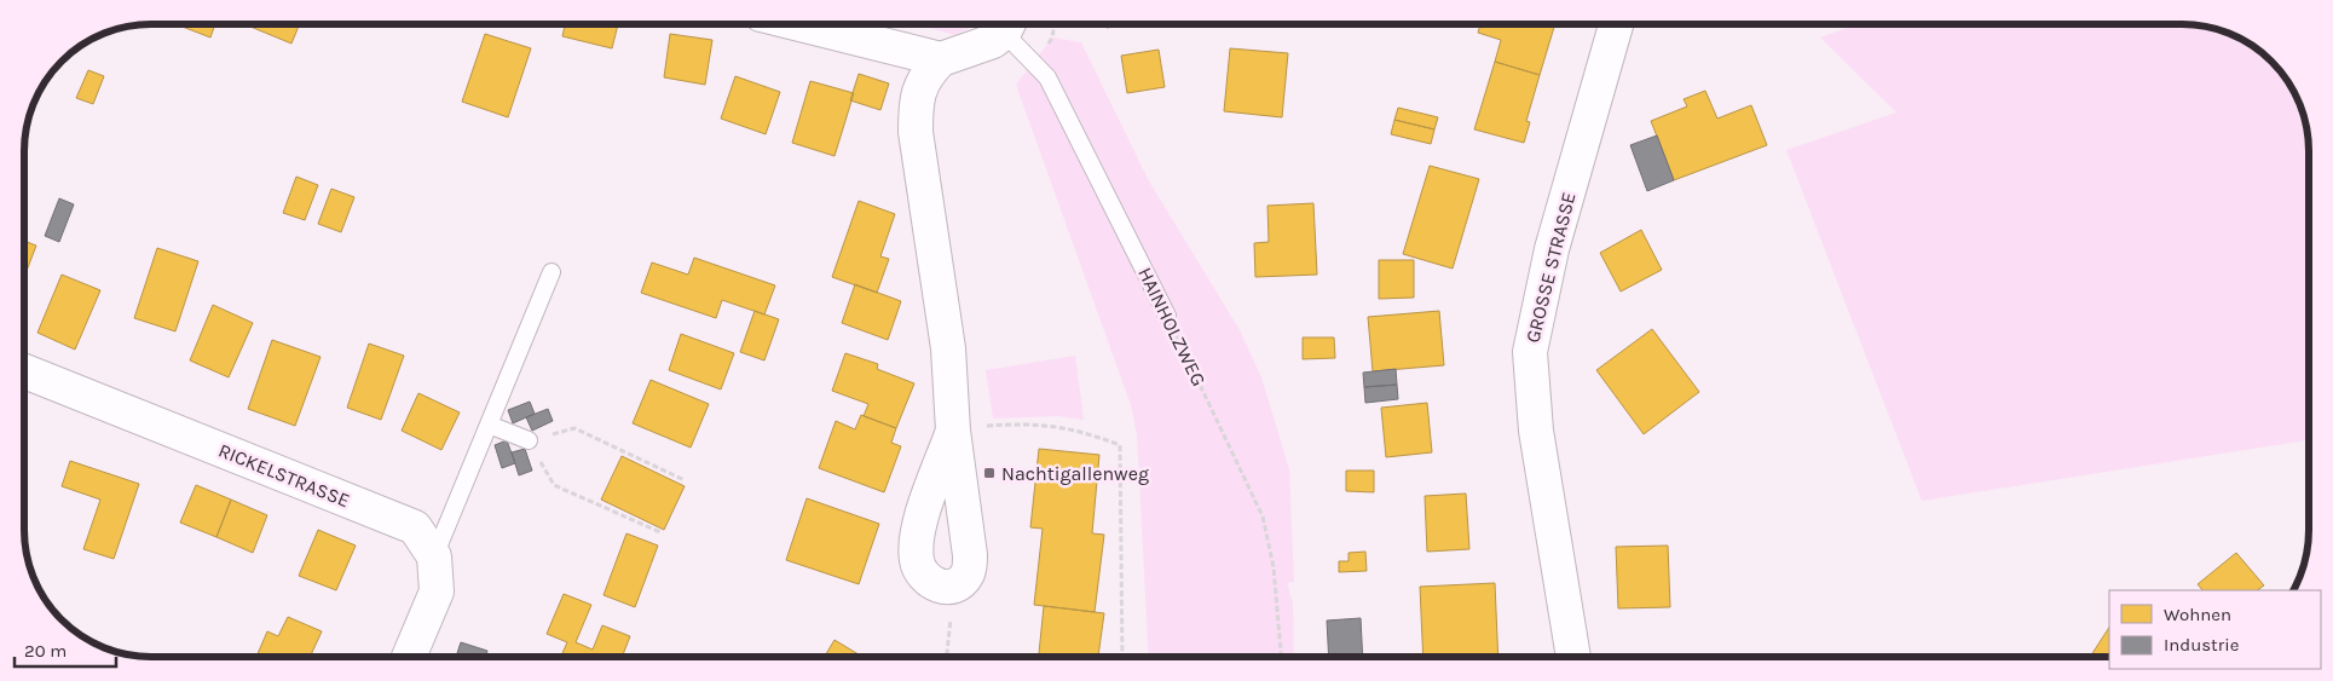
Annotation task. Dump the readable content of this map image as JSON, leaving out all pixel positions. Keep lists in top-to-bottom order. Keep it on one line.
{"streets":{"street":["GROSSE STRASSE","RICKELSTRASSE"],"lane":["HAINHOLZWEG"]},"places":{"transit":["Nachtigallenweg"]},"legend":["Wohnen","Industrie"],"scale_bar":"20 m"}
